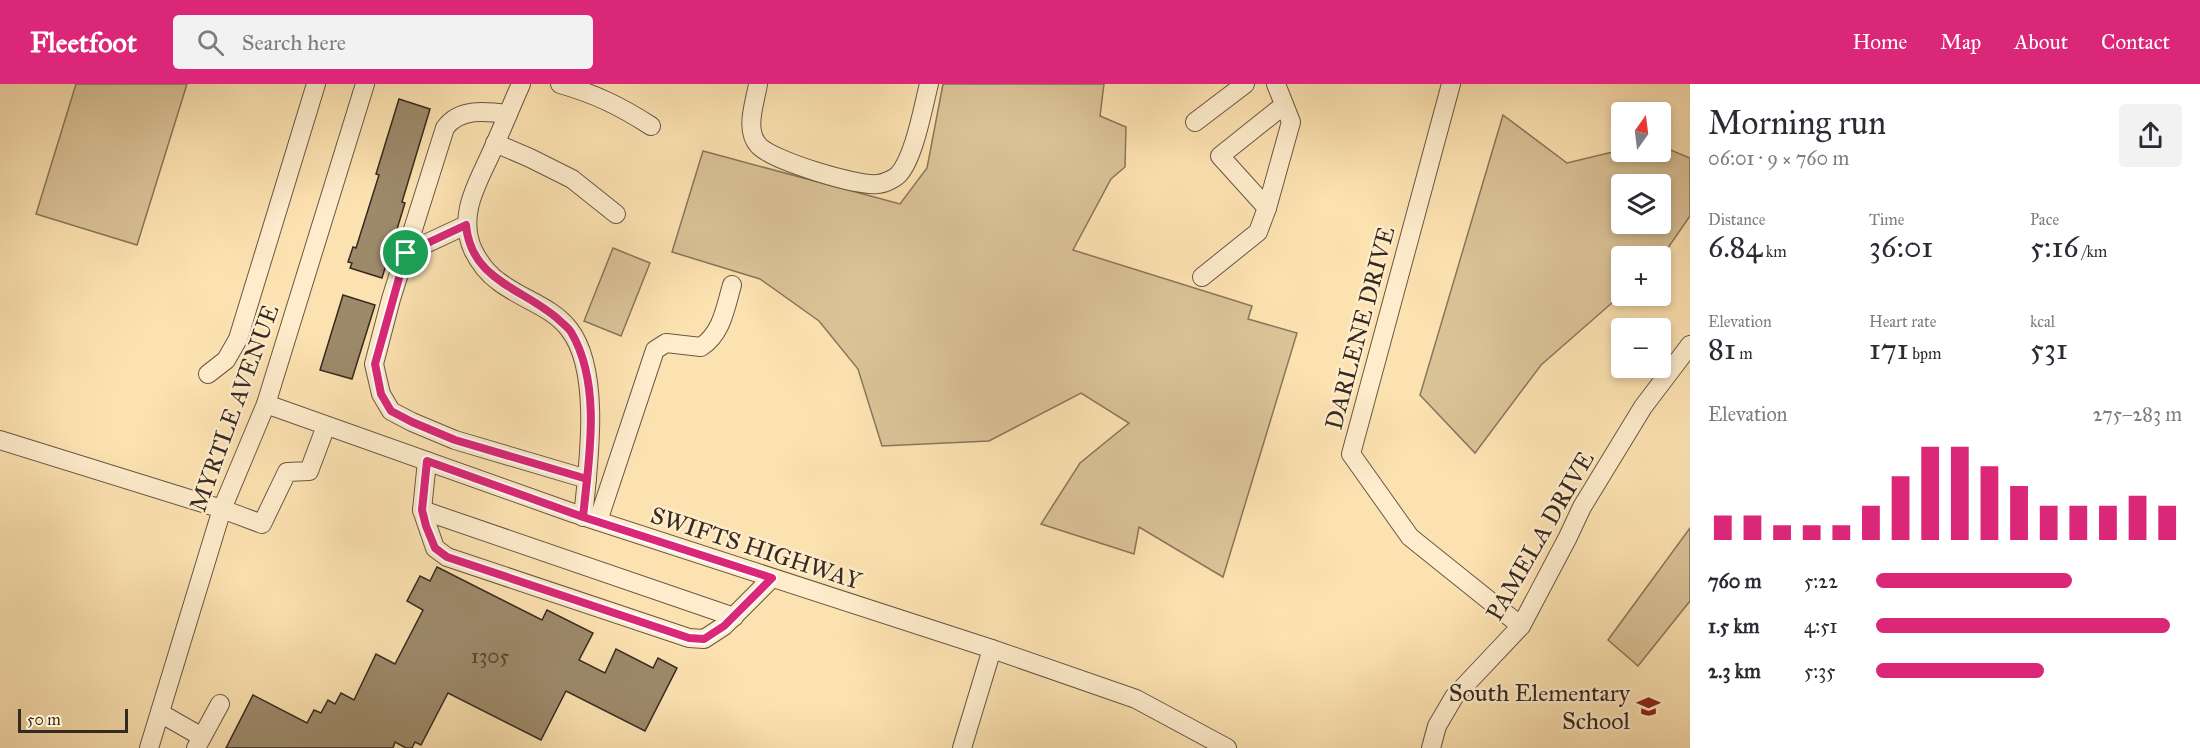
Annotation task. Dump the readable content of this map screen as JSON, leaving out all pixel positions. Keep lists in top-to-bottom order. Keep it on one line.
{"streets":{"street":["DARLENE DRIVE","MYRTLE AVENUE","PAMELA DRIVE","SWIFTS HIGHWAY"]},"crossings":[["DARLENE DRIVE","PAMELA DRIVE"],["MYRTLE AVENUE","SWIFTS HIGHWAY"]],"places":{"school or university":["South Elementary School"]},"house_numbers":["1305"],"scale_bar":"50 m","north":"top","page":{"header":"Fleetfoot","search":"Search here","nav":["Home","Map","About","Contact"],"heading":["Morning run","06:01 · 9 × 760 m"],"map_buttons":["+","−"],"stats":[["Distance","6.84 km"],["Time","36:01"],["Pace","5:16 /km"],["Elevation","81 m"],["Heart rate","171 bpm"],["kcal","531"]],"chart":["Elevation","275–283 m"],"list":[{"name":"760 m","note":"5:22"},{"name":"1.5 km","note":"4:51"},{"name":"2.3 km","note":"5:35"}],"scale":"50 m"}}
